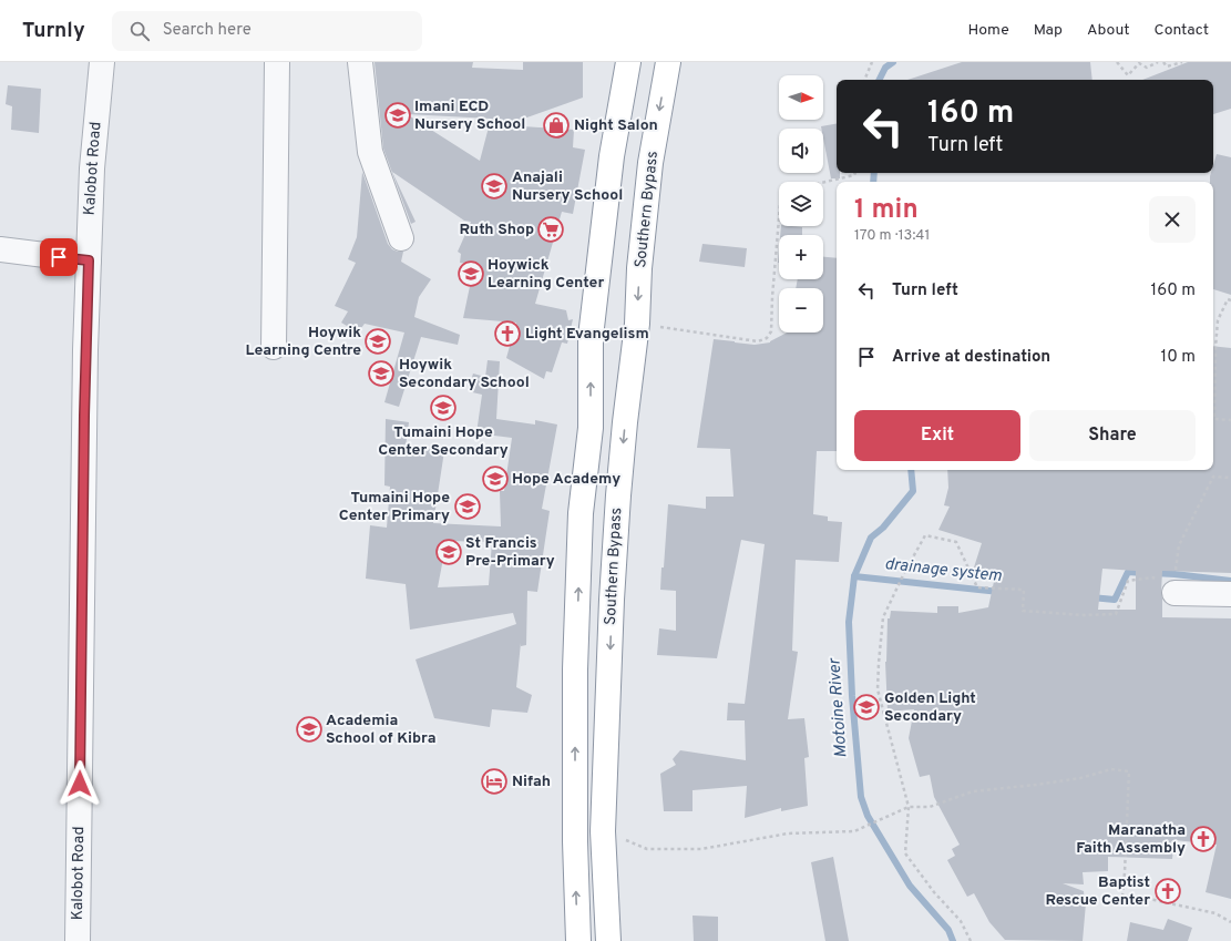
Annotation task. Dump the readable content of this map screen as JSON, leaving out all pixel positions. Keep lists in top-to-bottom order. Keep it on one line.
{"streets":{"highway":["Southern Bypass"],"street":["Kalobot Road"]},"water":["drainage system","Motoine River"],"places":{"school or university":["Imani ECD Nursery School","Anajali Nursery School","Hoywick Learning Center","Hoywik Learning Centre","Hoywik Secondary School","Tumaini Hope Center Secondary","Hope Academy","Tumaini Hope Center Primary","St Francis Pre-Primary","Golden Light Secondary","Academia School of Kibra"],"shop":["Night Salon"],"supermarket":["Ruth Shop"],"church":["Light Evangelism","Maranatha Faith Assembly","Baptist Rescue Center"],"hotel":["Nifah"]},"north":"right","page":{"header":"Turnly","search":"Search here","nav":["Home","Map","About","Contact"],"map_buttons":["+","−"],"turn":["160 m","Turn left"],"heading":["1 min","170 m · 13:41"],"list":[{"name":"Turn left","value":"160 m"},{"name":"Arrive at destination","value":"10 m"}],"buttons":["Exit","Share"]}}
